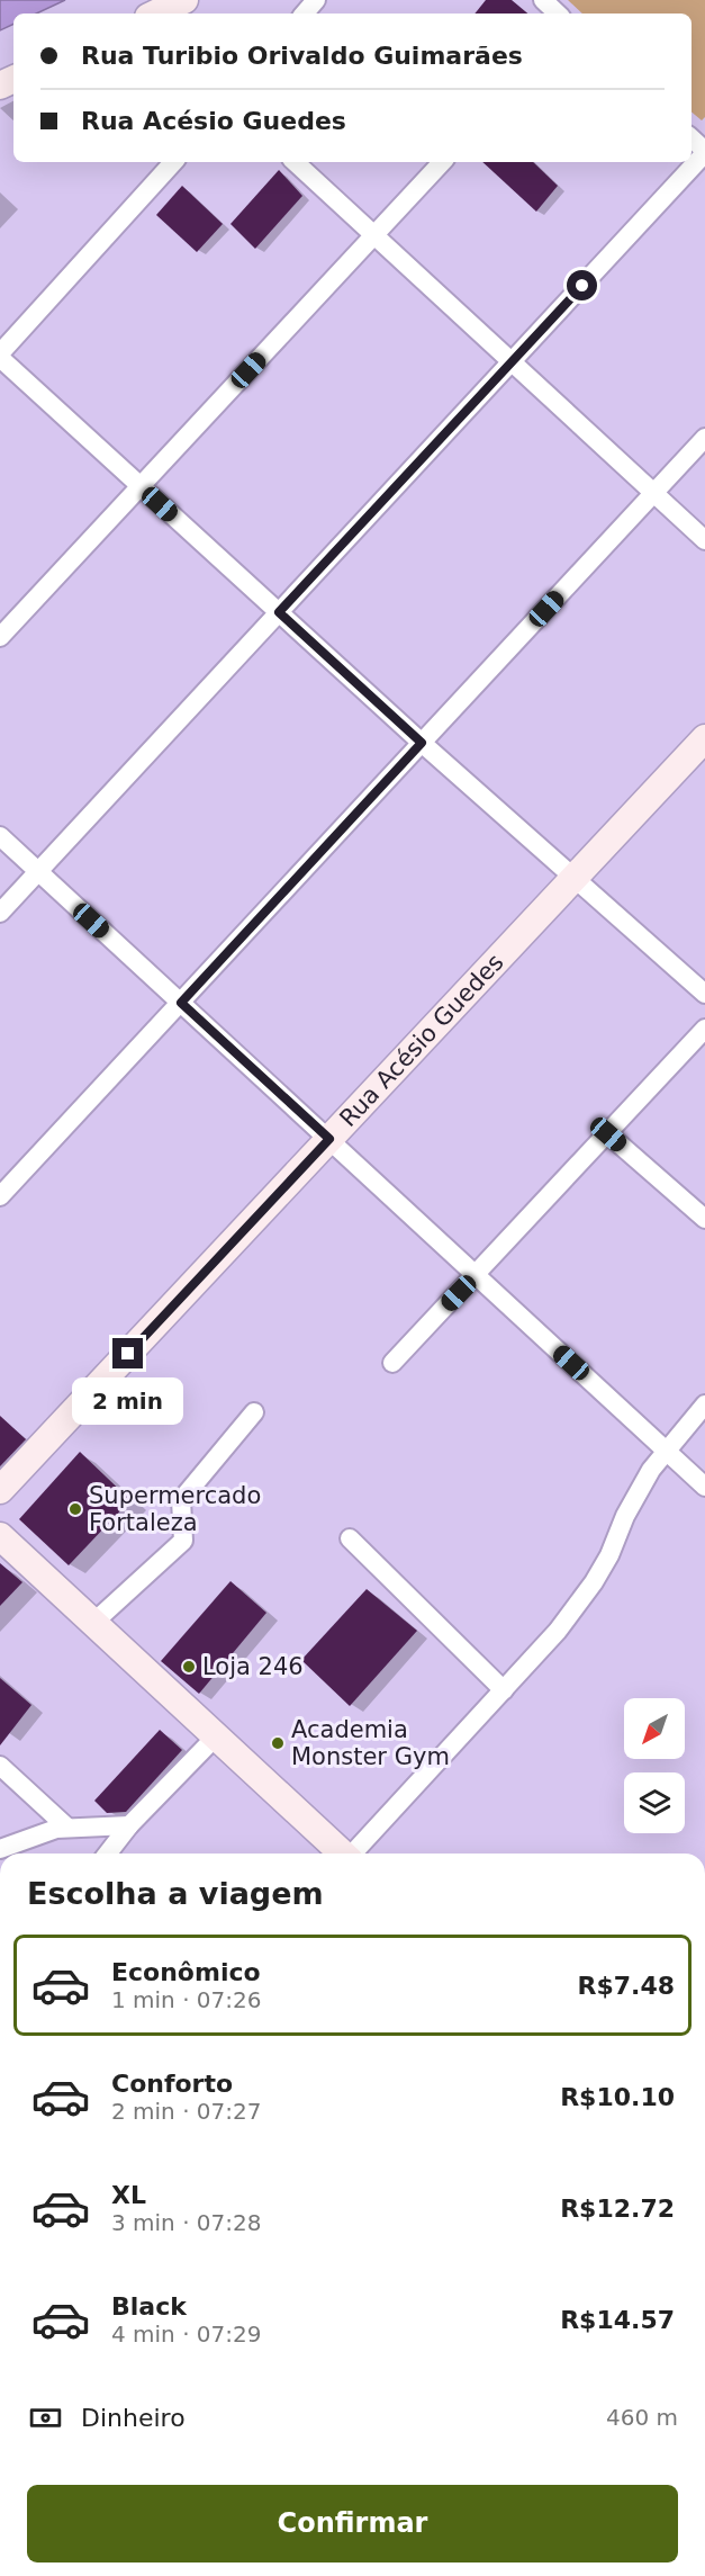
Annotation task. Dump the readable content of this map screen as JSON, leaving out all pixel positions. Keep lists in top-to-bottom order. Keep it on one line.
{"streets":{"street":["Rua Acésio Guedes"]},"places":["Supermercado Fortaleza","Loja 246","Academia Monster Gym"],"north":"bottom left","page":{"banner":["Rua Turibio Orivaldo Guimarães","Rua Acésio Guedes"],"bubble":"2 min","heading":"Escolha a viagem","list":[{"name":"Econômico","note":"1 min · 07:26","value":"R$7.48"},{"name":"Conforto","note":"2 min · 07:27","value":"R$10.10"},{"name":"XL","note":"3 min · 07:28","value":"R$12.72"},{"name":"Black","note":"4 min · 07:29","value":"R$14.57"}],"pay":["Dinheiro","460 m"],"buttons":"Confirmar"}}
